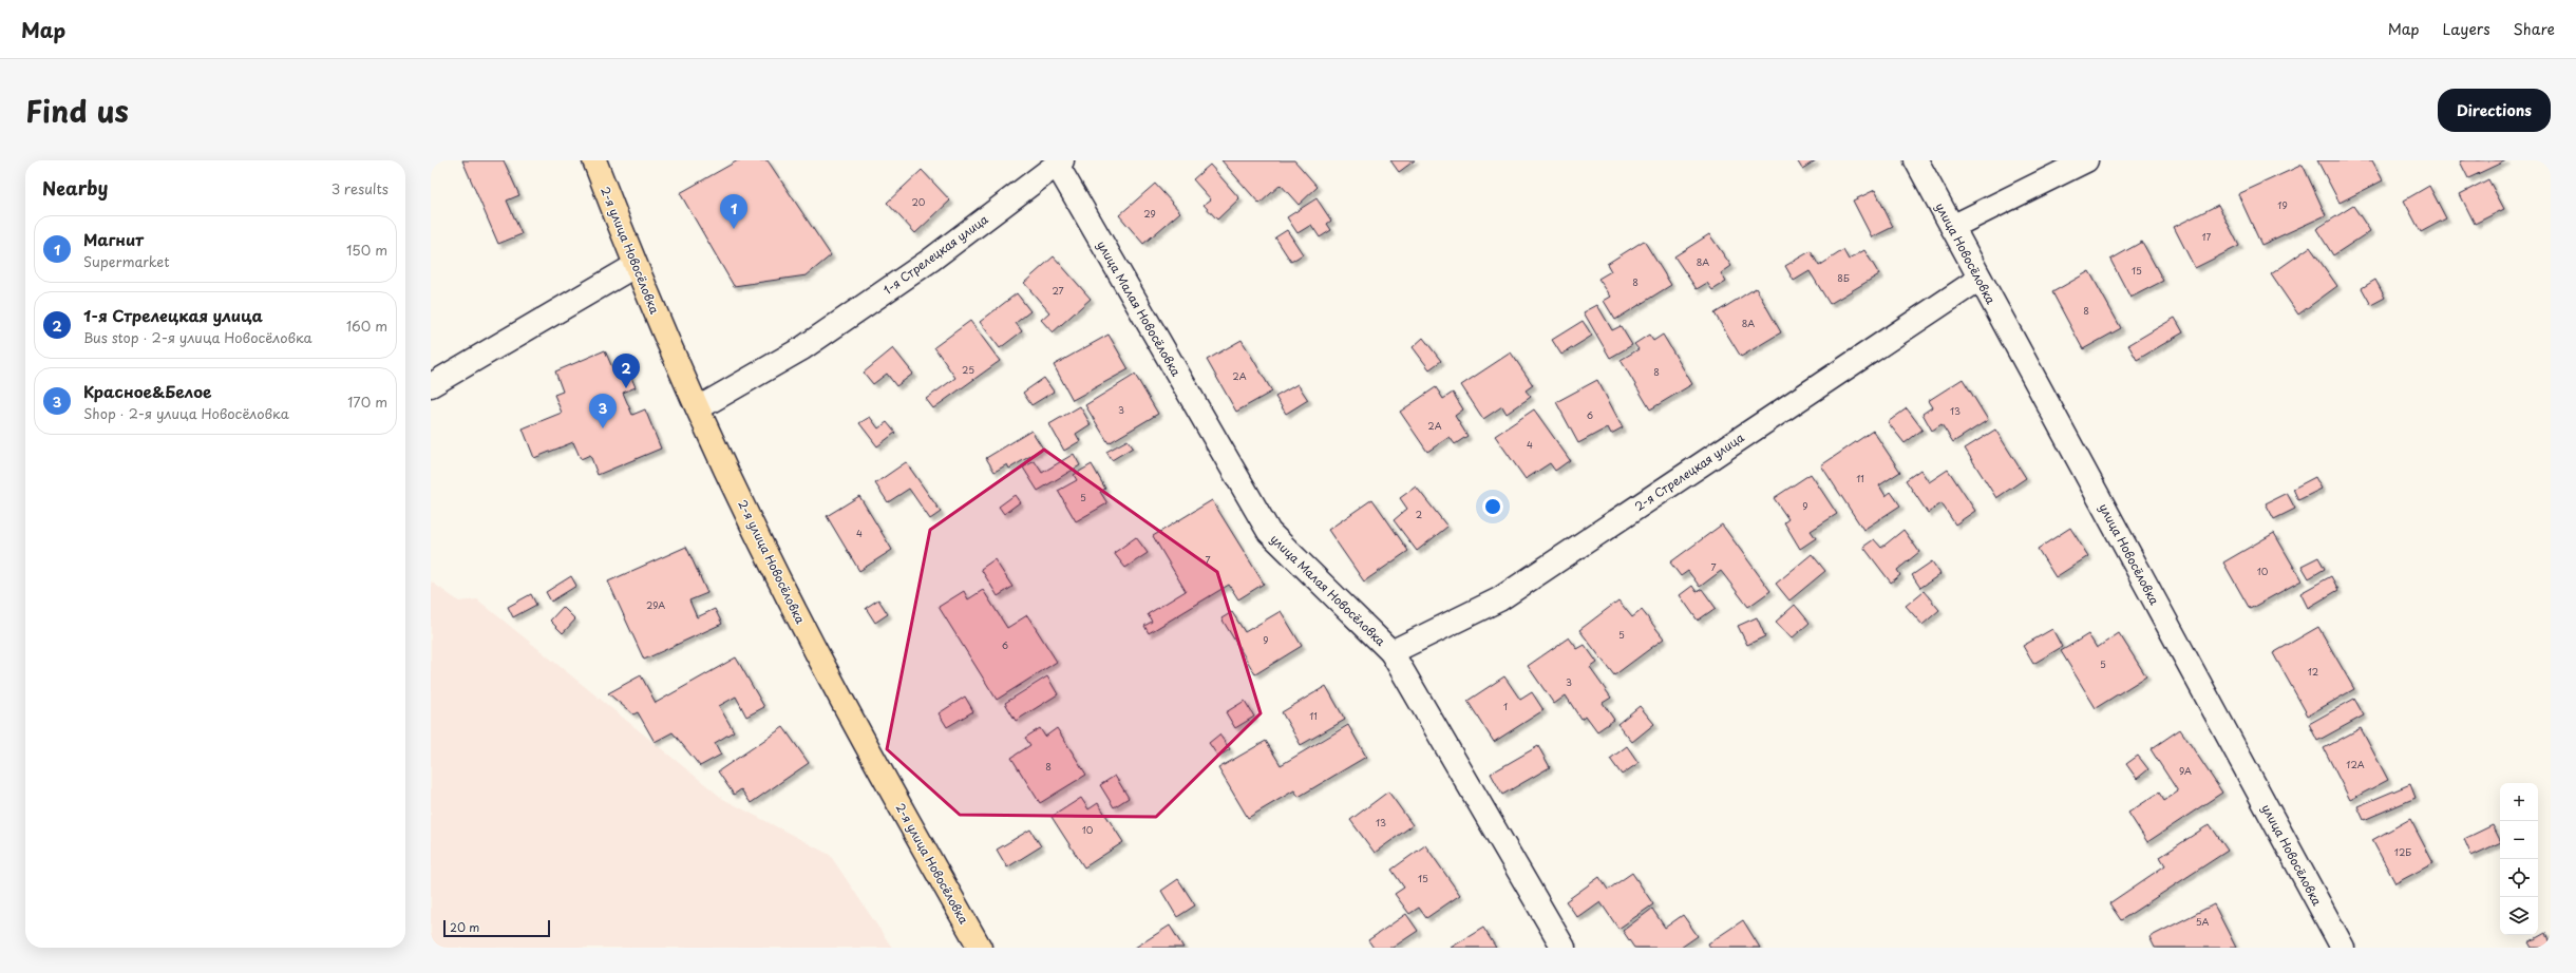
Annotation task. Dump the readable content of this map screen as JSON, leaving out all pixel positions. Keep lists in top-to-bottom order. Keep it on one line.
{"streets":{"main road":["2-я улица Новосёловка"],"street":["улица Новосёловка","1-я Стрелецкая улица","улица Малая Новосёловка","2-я Стрелецкая улица"]},"crossings":[["2-я улица Новосёловка","1-я Стрелецкая улица"],["улица Новосёловка","2-я Стрелецкая улица"],["1-я Стрелецкая улица","улица Малая Новосёловка"],["улица Малая Новосёловка","2-я Стрелецкая улица"]],"house_numbers":["20","19","29","17","8А","15","8Б","8","27","8","8А","25","8","2А","3","13","6","2А","4","11","5","9","2","4","7","7","10","29А","5","9","6","5","12","3","1","11","12А","8","9А","13","10","12Б","15","5А"],"scale_bar":"20 m","page":{"header":"Map","nav":["Map","Layers","Share"],"title":"Find us","buttons":"Directions","heading":["Nearby","3 results"],"pins":["1","2","3"],"list":[{"mark":"1","name":"Магнит","note":"Supermarket","value":"150 m"},{"mark":"2","name":"1-я Стрелецкая улица","note":"Bus stop · 2-я улица Новосёловка","value":"160 m"},{"mark":"3","name":"Красное&Белое","note":"Shop · 2-я улица Новосёловка","value":"170 m"}],"map_buttons":["+","−"],"scale":"20 m"}}
